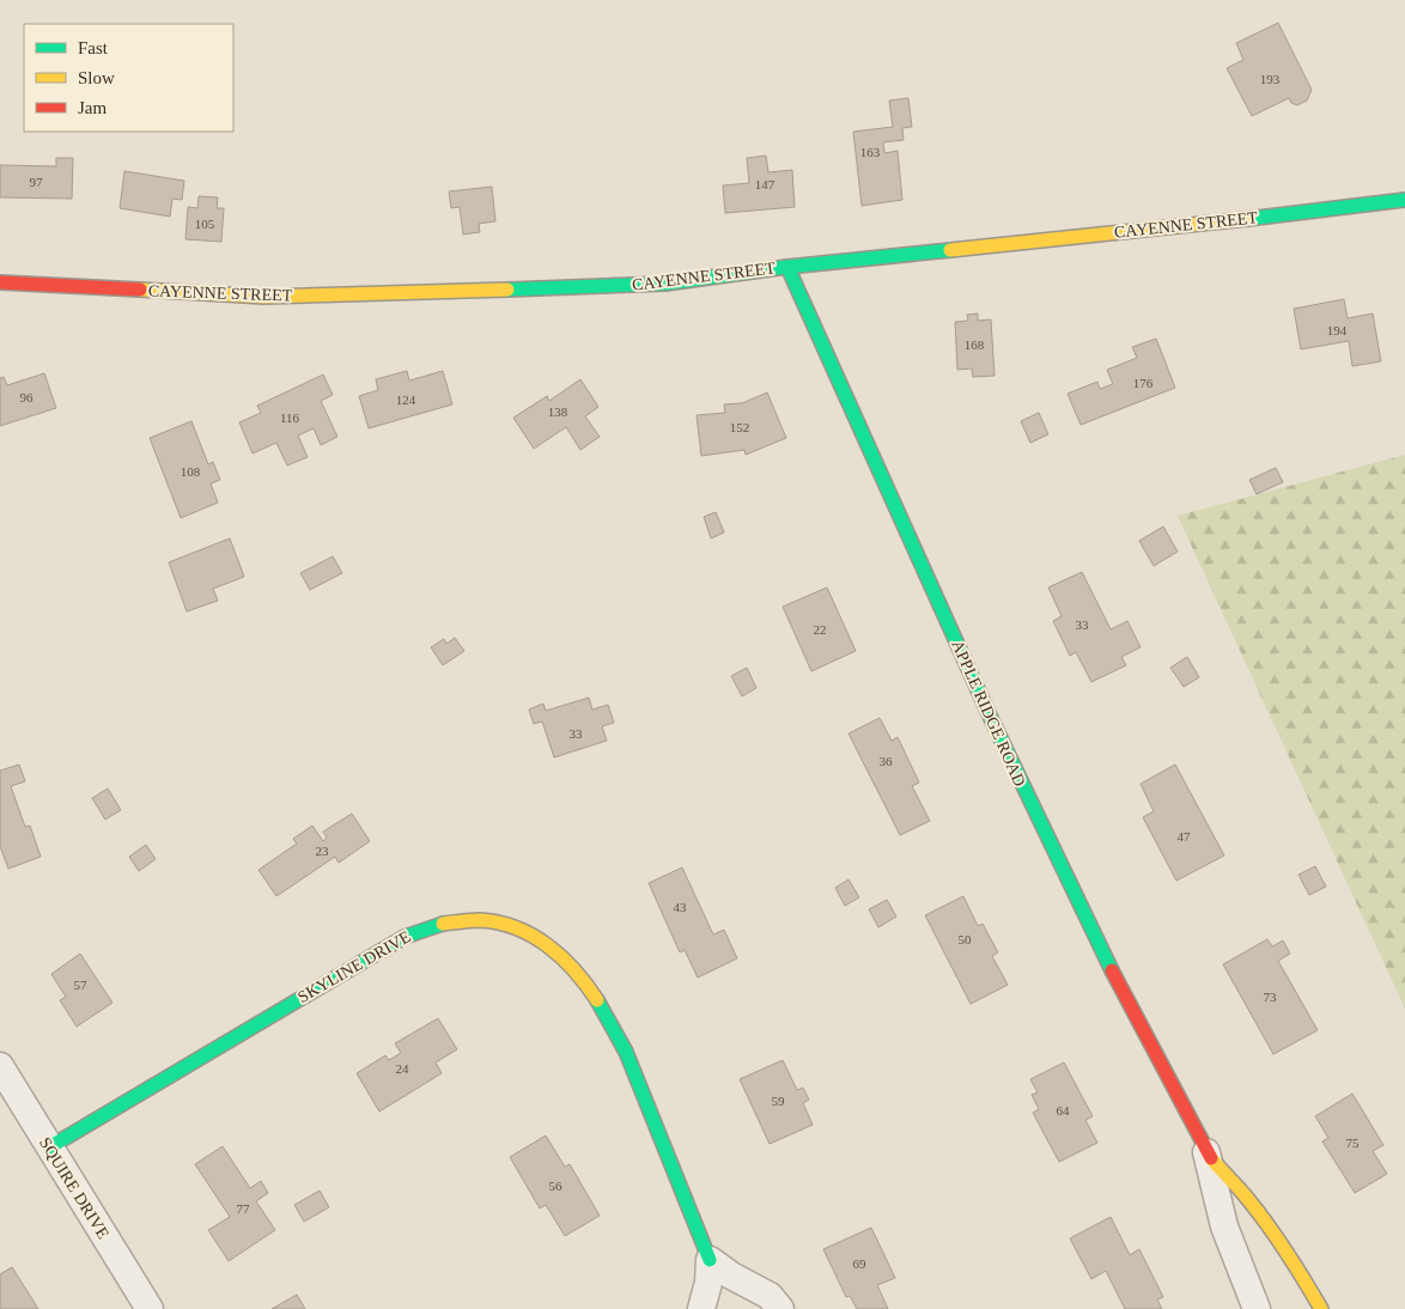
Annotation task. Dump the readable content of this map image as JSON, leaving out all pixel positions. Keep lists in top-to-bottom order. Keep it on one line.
{"streets":{"street":["CAYENNE STREET","APPLE RIDGE ROAD","SKYLINE DRIVE","SQUIRE DRIVE"]},"crossings":[["CAYENNE STREET","APPLE RIDGE ROAD"],["SKYLINE DRIVE","SQUIRE DRIVE"]],"house_numbers":["193","163","97","147","105","194","168","176","96","124","138","116","152","108","33","22","33","36","47","23","43","50","57","73","24","59","64","75","56","77","69"],"legend":["Fast","Slow","Jam"]}
